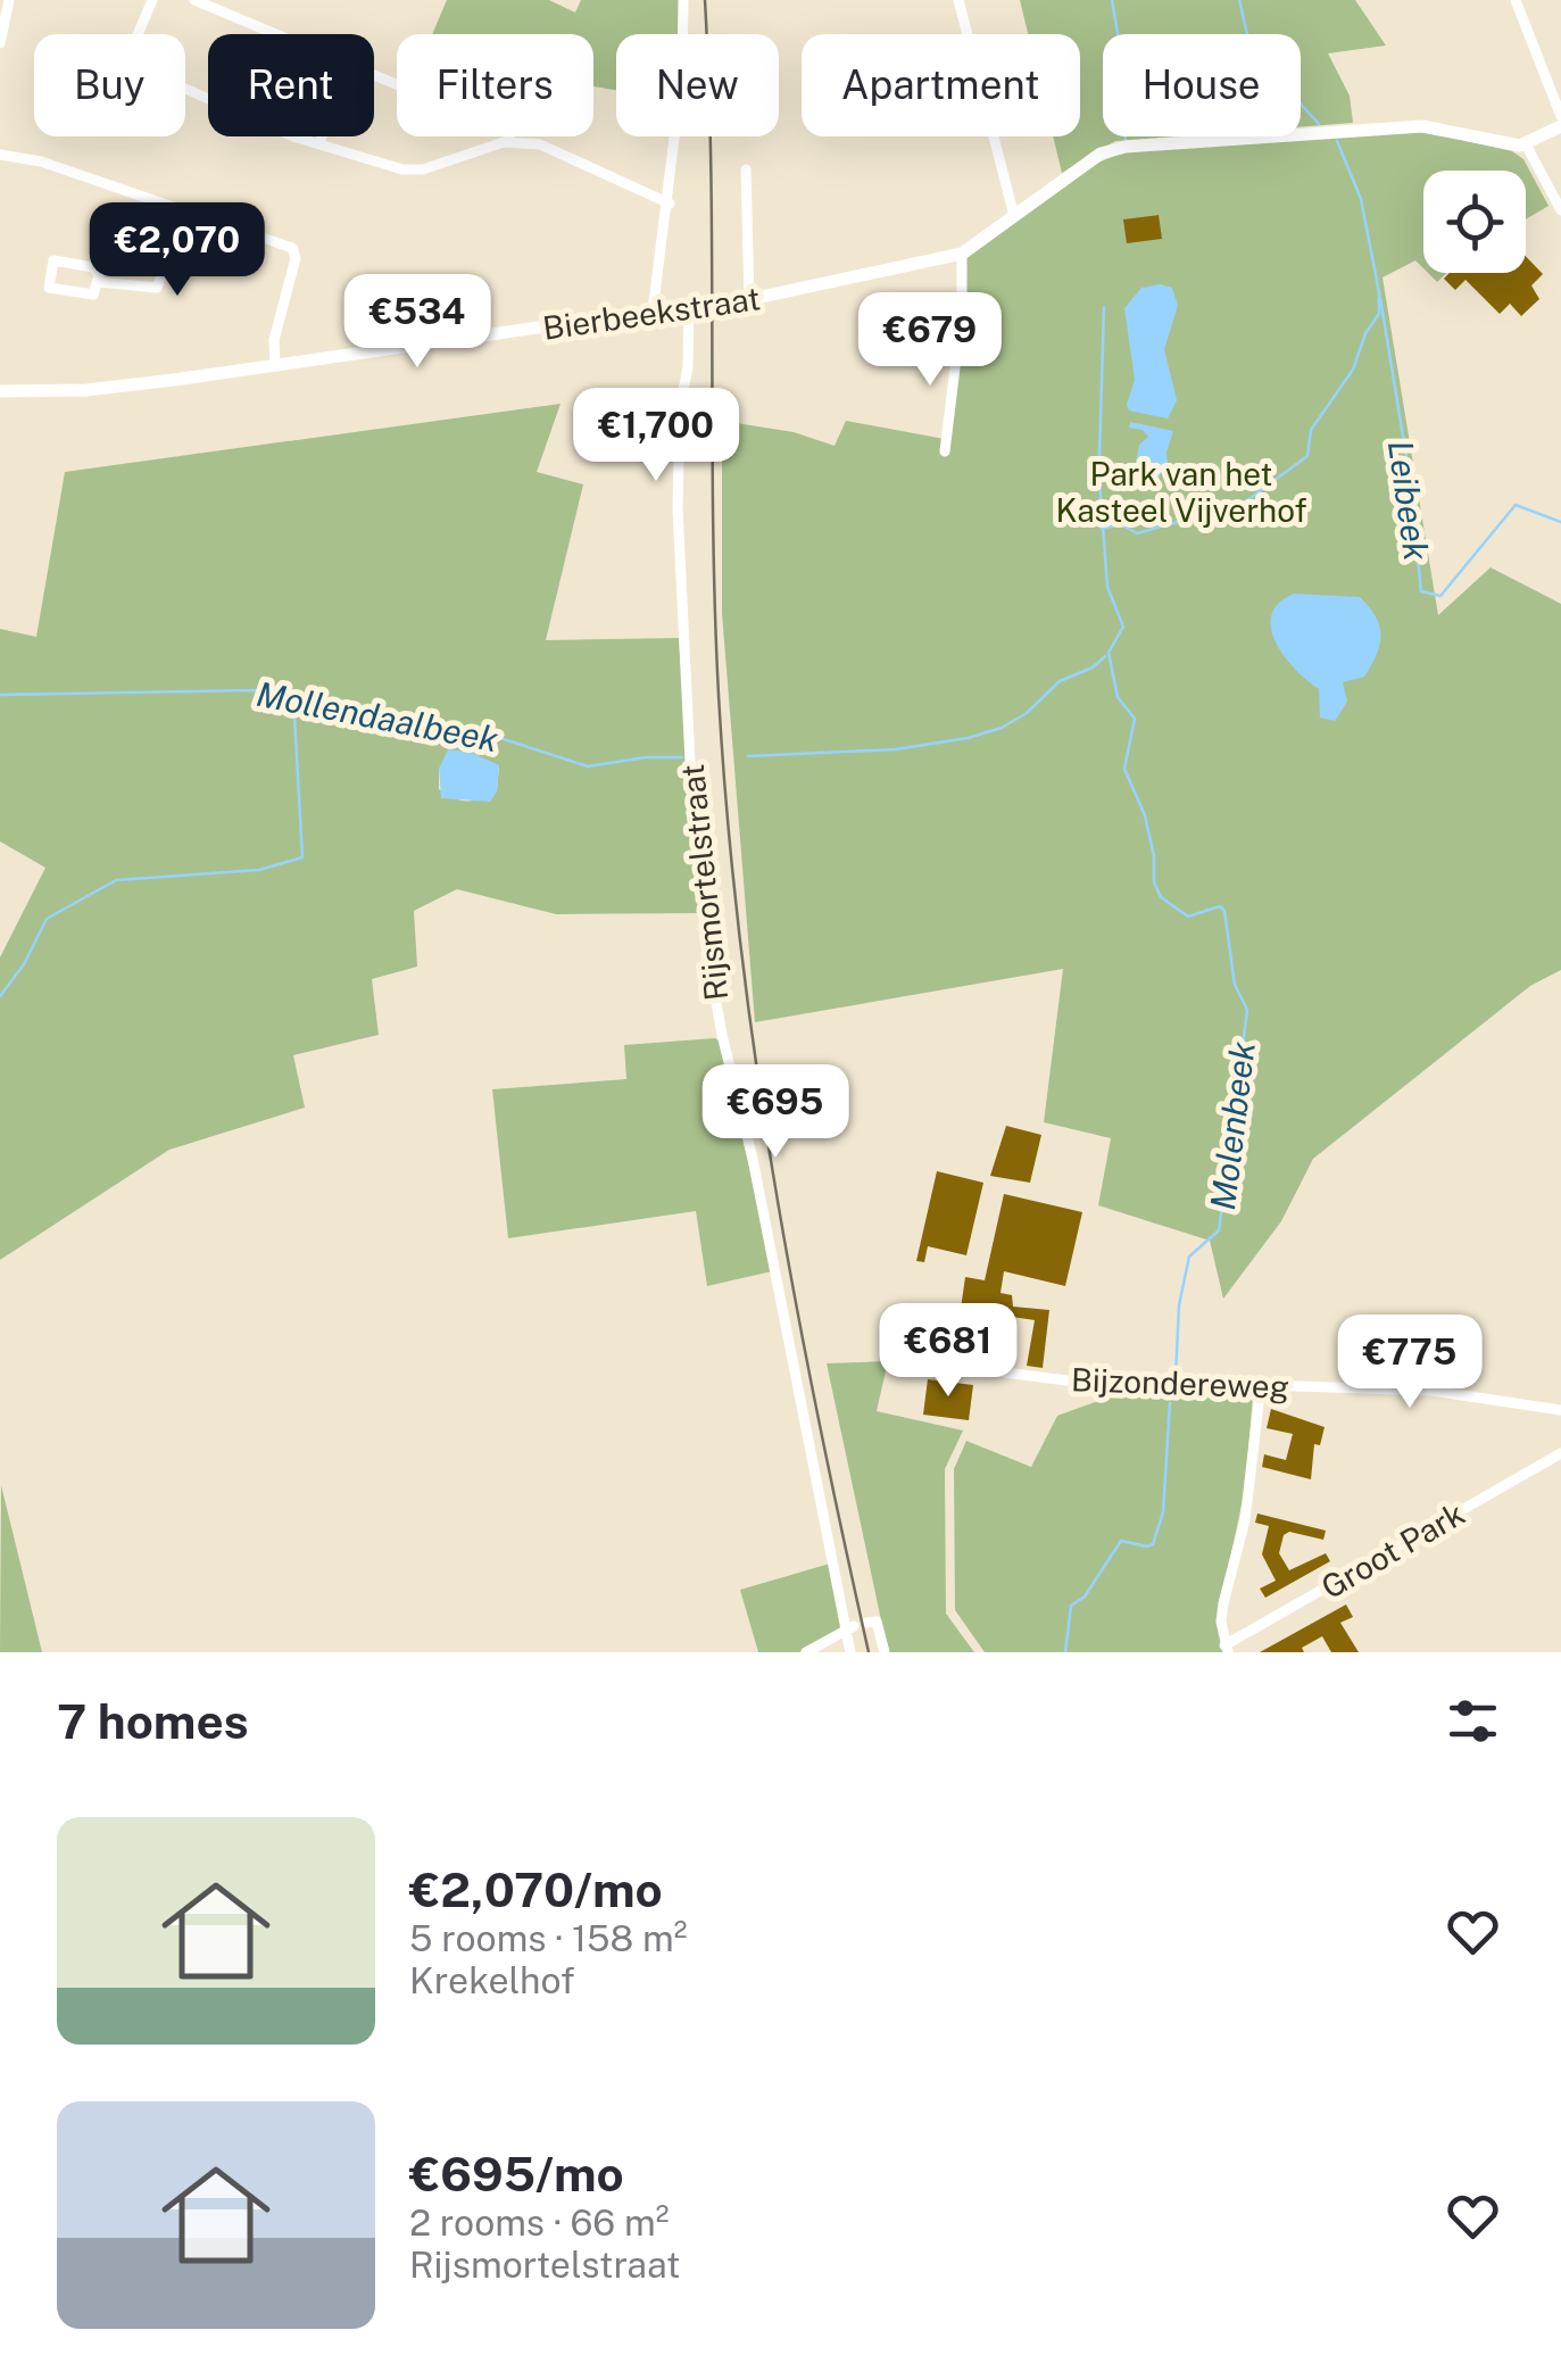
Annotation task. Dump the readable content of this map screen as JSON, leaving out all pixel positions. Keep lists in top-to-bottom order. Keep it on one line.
{"streets":{"street":["Bierbeekstraat","Rijsmortelstraat","Bijzondereweg","Groot Park"]},"crossings":[["Bierbeekstraat","Rijsmortelstraat"],["Bijzondereweg","Groot Park"]],"water":["Leibeek","Mollendaalbeek","Molenbeek"],"parks":["Park van het Kasteel Vijverhof"],"page":{"chip":["Buy","Rent","Filters","New","Apartment","House"],"price":["€2,070","€534","€679","€1,700","€695","€681","€775"],"heading":"7 homes","list":[{"name":"€2,070/mo","note":"5 rooms · 158 m² · Krekelhof"},{"name":"€695/mo","note":"2 rooms · 66 m² · Rijsmortelstraat"}]}}
